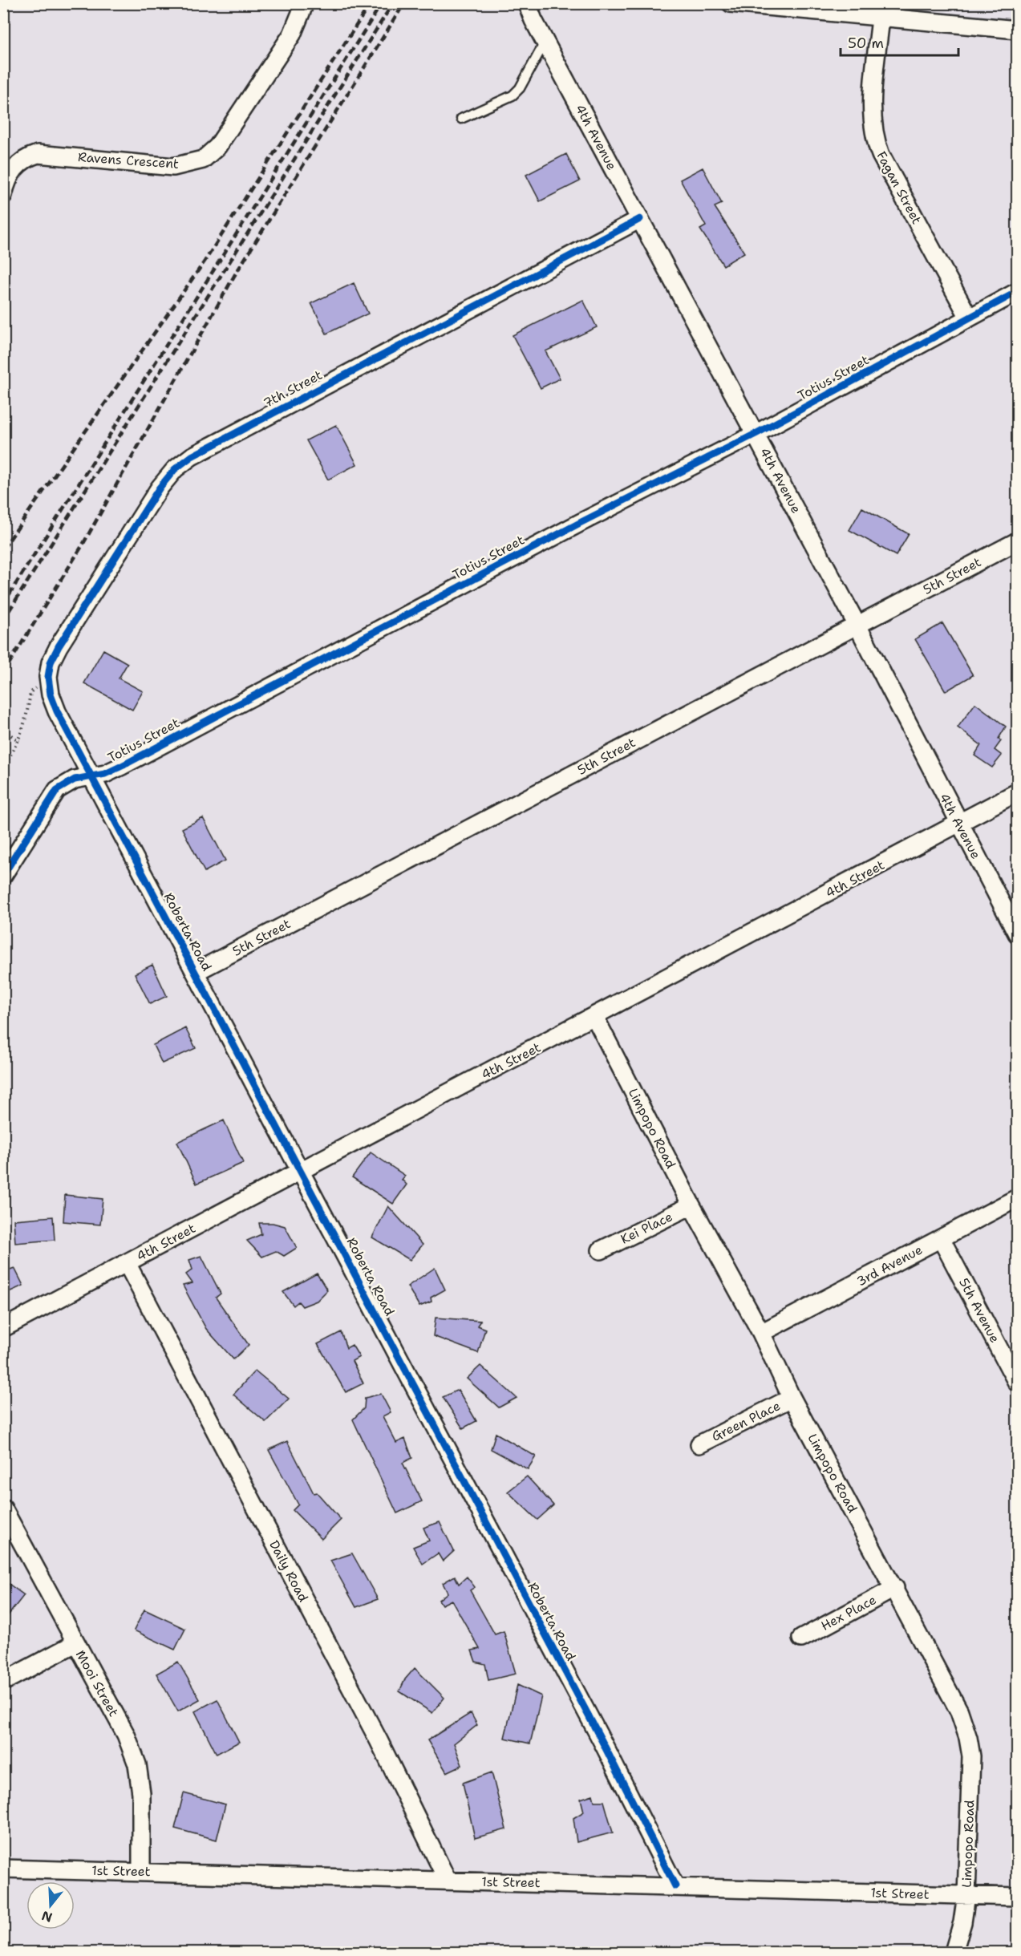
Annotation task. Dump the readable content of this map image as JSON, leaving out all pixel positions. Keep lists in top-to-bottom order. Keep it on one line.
{"streets":{"street":["4th Avenue","Ravens Crescent","Fagan Street","Totius Street","7th Street","5th Street","4th Street","Roberta Road","Limpopo Road","Kei Place","3rd Avenue","5th Avenue","Green Place","Daily Road","Hex Place","Mooi Street","1st Street"]},"crossings":[["4th Avenue","Totius Street"],["4th Avenue","7th Street"],["4th Avenue","5th Street"],["4th Avenue","4th Street"],["Fagan Street","Totius Street"],["Totius Street","Roberta Road"],["7th Street","Roberta Road"],["5th Street","Roberta Road"],["4th Street","Roberta Road"],["4th Street","Limpopo Road"],["4th Street","Daily Road"],["Roberta Road","1st Street"],["Limpopo Road","Kei Place"],["Limpopo Road","3rd Avenue"],["Limpopo Road","Green Place"],["Limpopo Road","Hex Place"],["Limpopo Road","1st Street"],["3rd Avenue","5th Avenue"],["Daily Road","1st Street"],["Mooi Street","1st Street"]],"scale_bar":"50 m","north":"bottom"}
